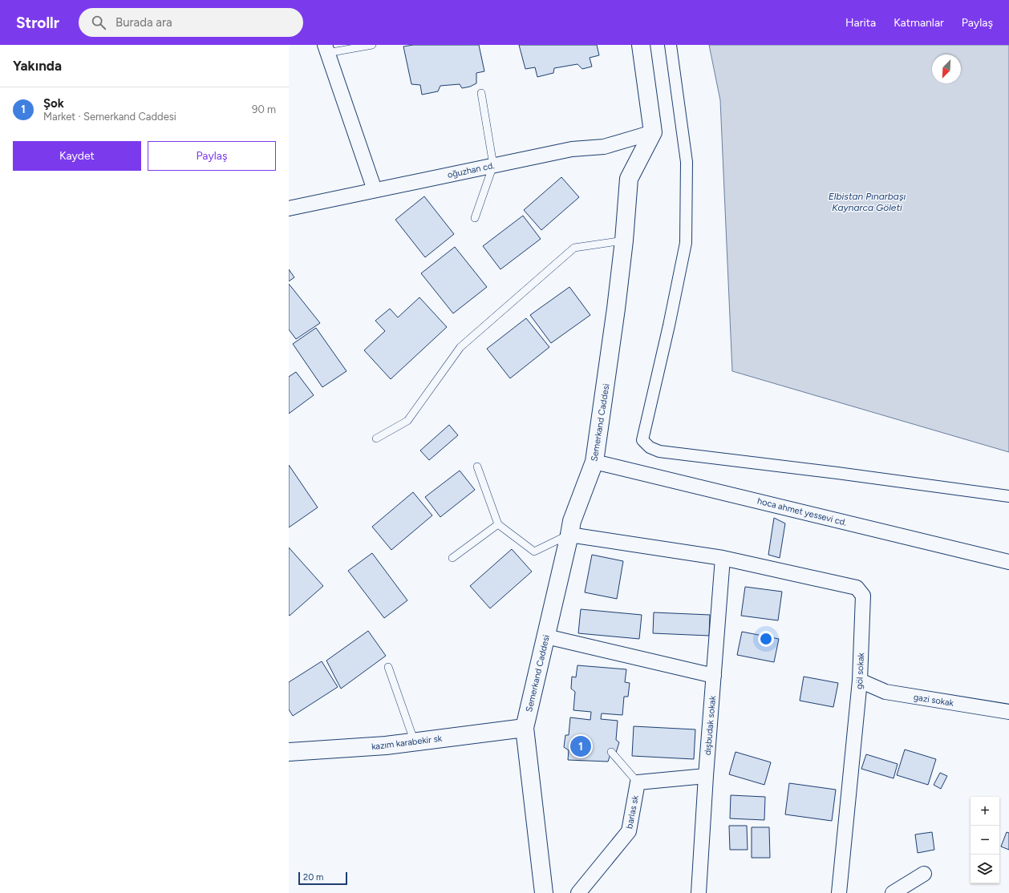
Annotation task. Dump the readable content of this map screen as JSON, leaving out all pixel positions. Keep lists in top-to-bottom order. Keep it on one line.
{"streets":{"street":["oğuzhan cd.","Semerkand Caddesi","hoca ahmet yessevi cd.","göl sokak","gazi sokak","dışbudak sokak","kazım karabekir sk","barlas sk"]},"crossings":[["oğuzhan cd.","Semerkand Caddesi"],["Semerkand Caddesi","hoca ahmet yessevi cd."],["Semerkand Caddesi","göl sokak"],["Semerkand Caddesi","kazım karabekir sk"],["göl sokak","gazi sokak"],["göl sokak","dışbudak sokak"]],"water":["Elbistan Pınarbaşı Kaynarca Göleti"],"scale_bar":"20 m","north":"bottom left","page":{"header":"Strollr","search":"Burada ara","nav":["Harita","Katmanlar","Paylaş"],"heading":"Yakında","list":[{"mark":"1","name":"Şok","note":"Market · Semerkand Caddesi","value":"90 m"}],"buttons":["Kaydet","Paylaş"],"pins":"1","map_buttons":["+","−"],"scale":"20 m"}}
